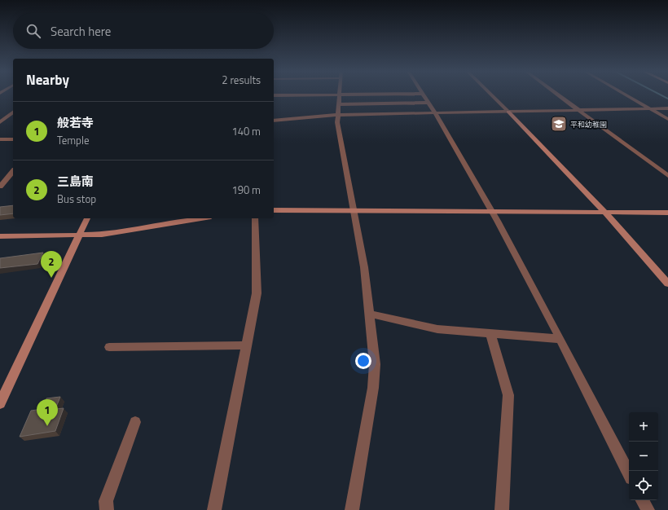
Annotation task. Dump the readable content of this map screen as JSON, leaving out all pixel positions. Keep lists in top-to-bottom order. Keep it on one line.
{"places":{"school or university":["平和幼稚園"]},"page":{"search":"Search here","heading":["Nearby","2 results"],"list":[{"mark":"1","name":"般若寺","note":"Temple","value":"140 m"},{"mark":"2","name":"三島南","note":"Bus stop","value":"190 m"}],"pins":["2","1"],"map_buttons":["+","−"]}}
